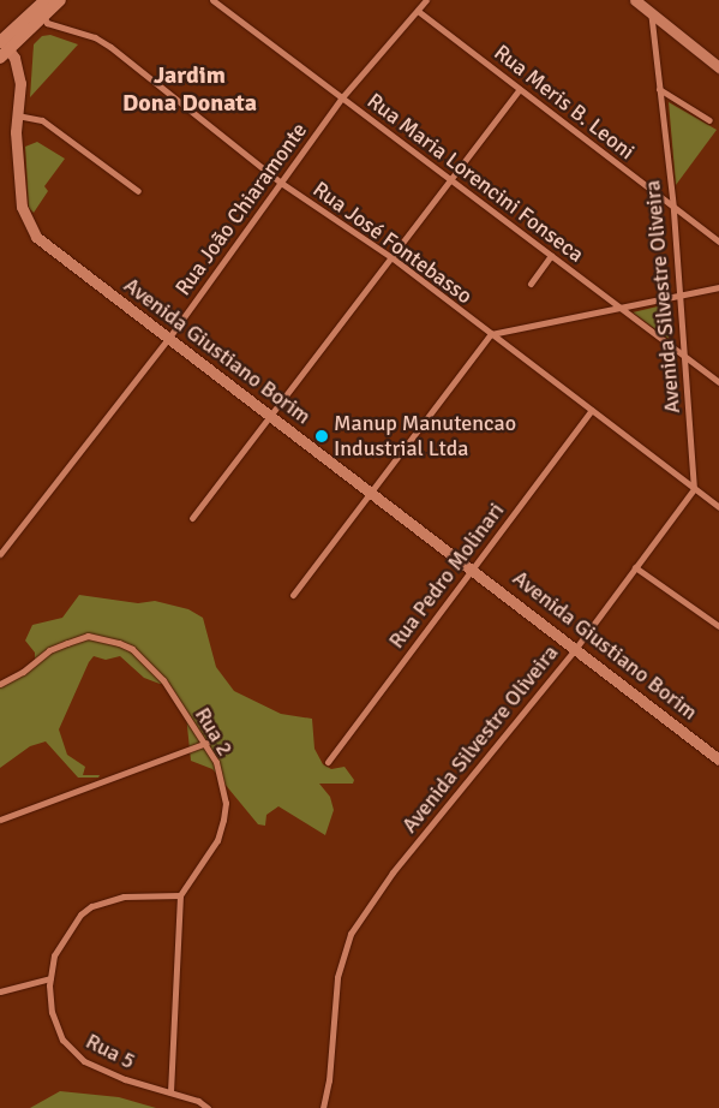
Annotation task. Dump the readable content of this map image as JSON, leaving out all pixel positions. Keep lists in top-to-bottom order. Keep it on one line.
{"streets":{"main road":["Avenida Giustiano Borim"],"street":["Rua Meris B. Leoni","Rua Maria Lorencini Fonseca","Rua João Chiaramonte","Rua José Fontebasso","Avenida Silvestre Oliveira","Rua Pedro Molinari","Rua 2","Rua 5"]},"crossings":[["Rua Meris B. Leoni","Rua João Chiaramonte"],["Rua Meris B. Leoni","Avenida Silvestre Oliveira"],["Rua Maria Lorencini Fonseca","Rua João Chiaramonte"],["Rua Maria Lorencini Fonseca","Avenida Silvestre Oliveira"],["Rua João Chiaramonte","Rua José Fontebasso"],["Rua João Chiaramonte","Avenida Giustiano Borim"],["Rua José Fontebasso","Avenida Silvestre Oliveira"],["Rua José Fontebasso","Rua Pedro Molinari"],["Avenida Silvestre Oliveira","Avenida Giustiano Borim"],["Avenida Giustiano Borim","Rua Pedro Molinari"],["Rua 2","Rua 5"]],"districts":["Jardim Dona Donata"],"places":["Manup Manutencao Industrial Ltda"]}
